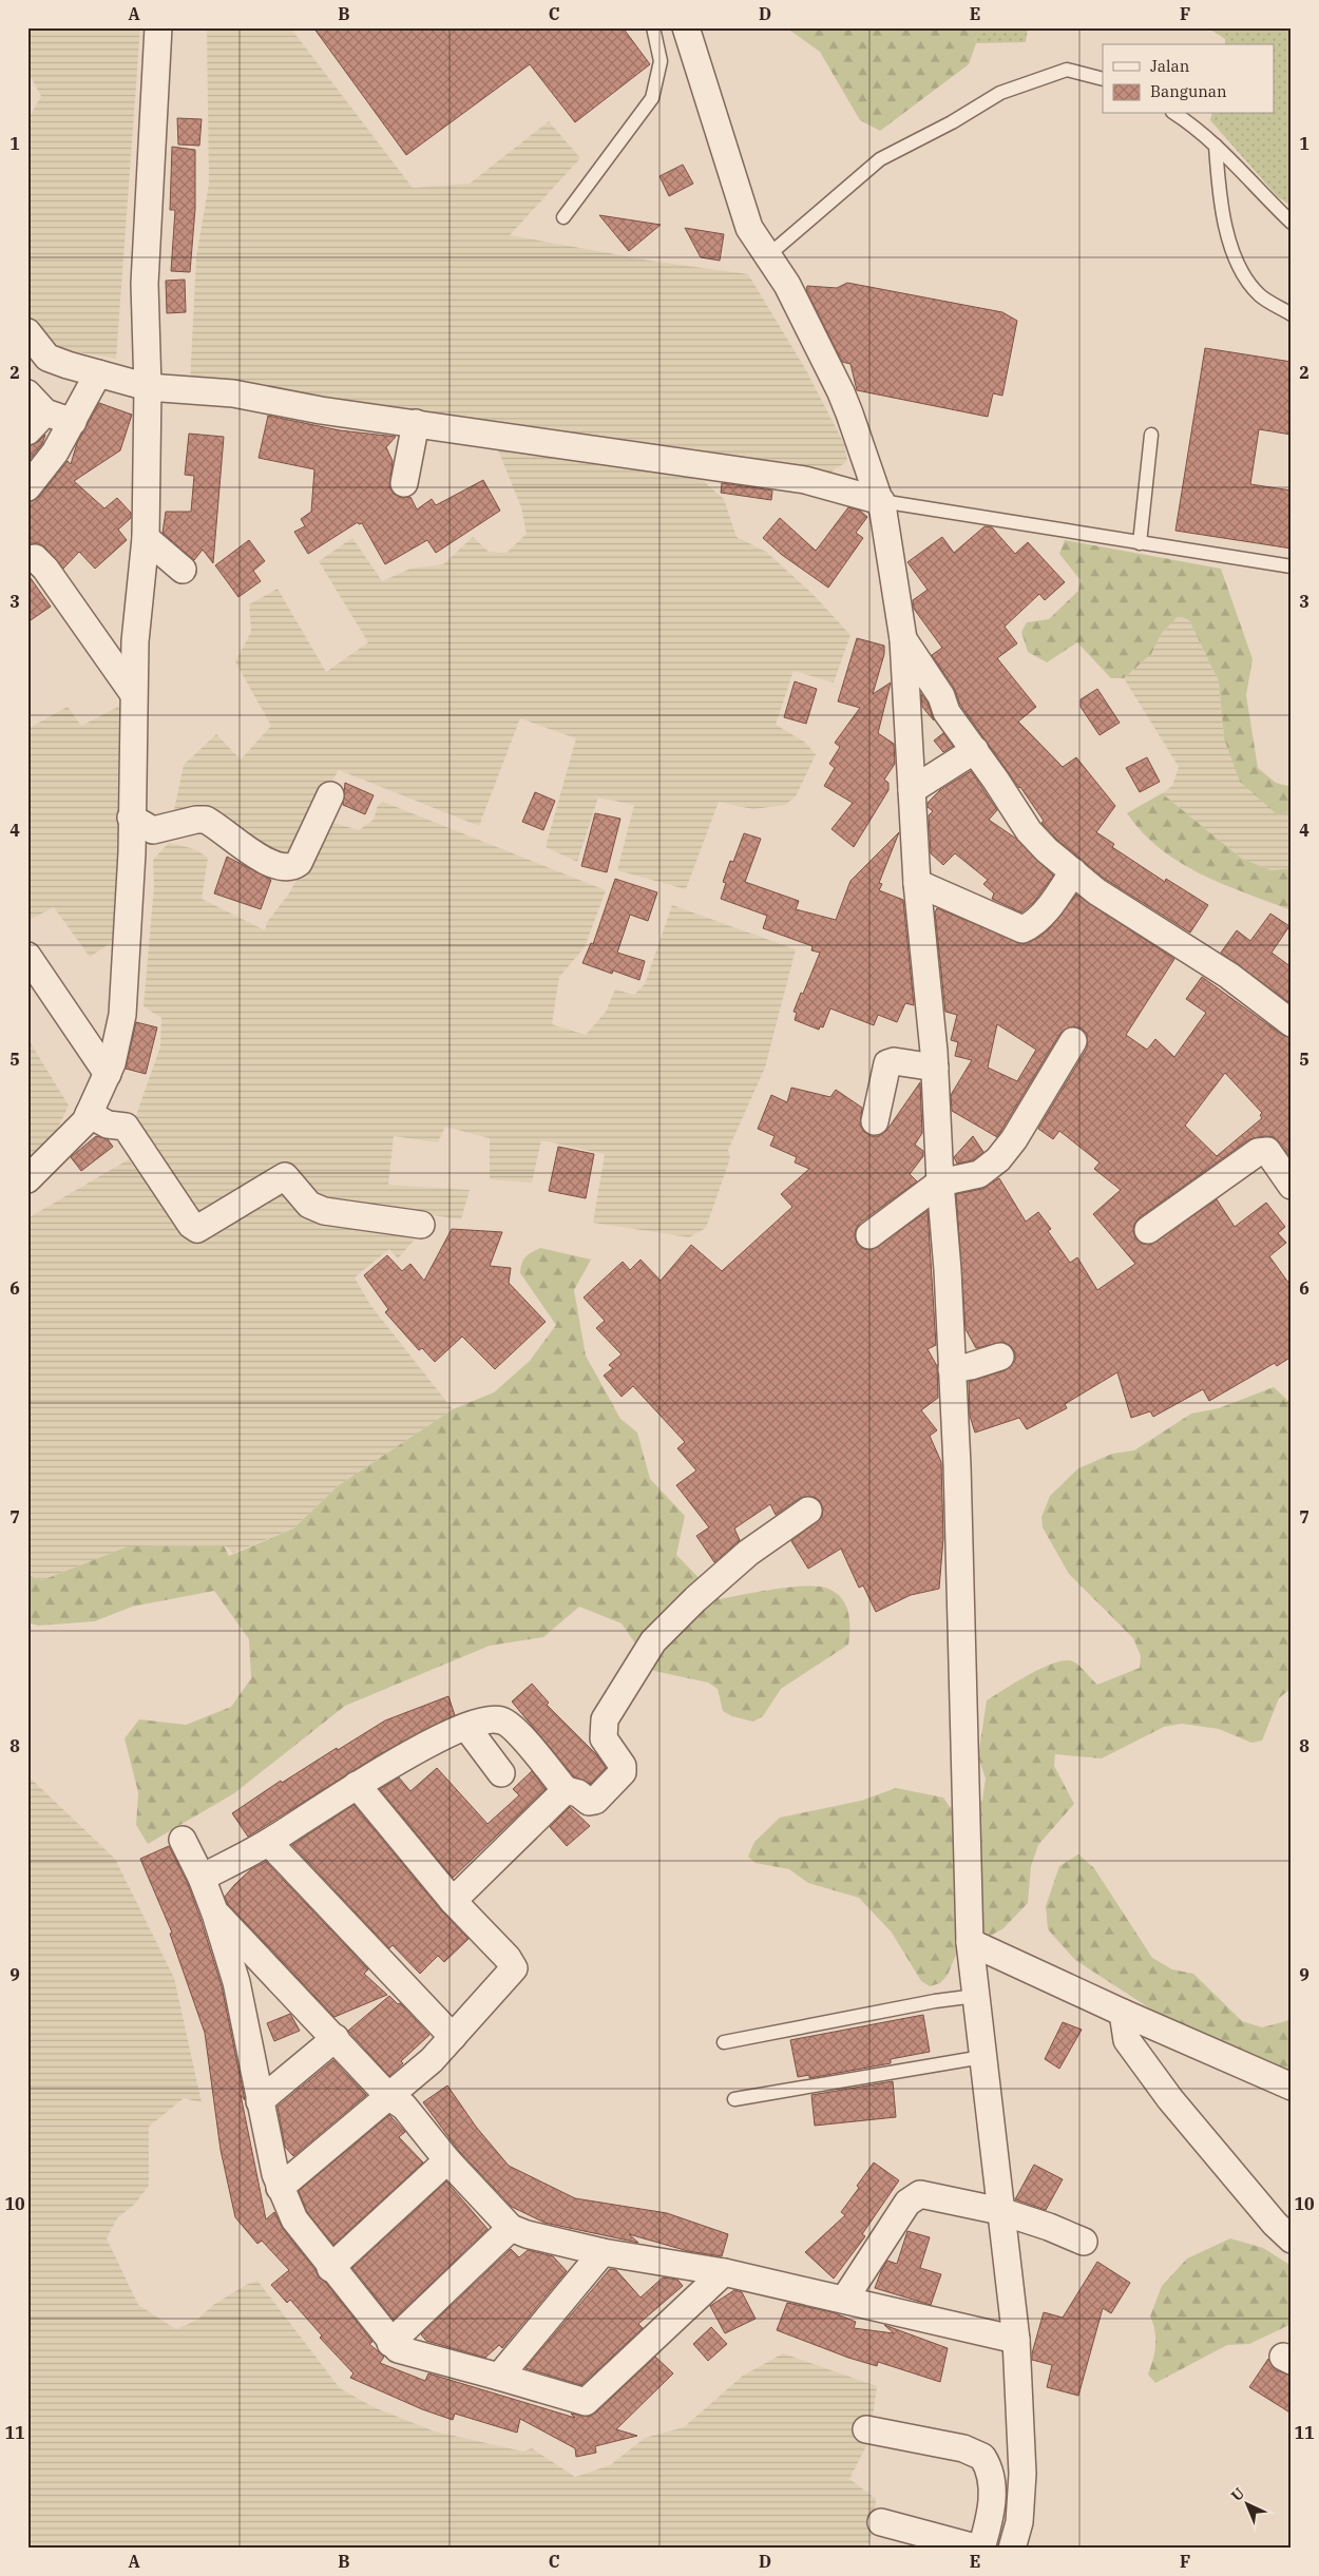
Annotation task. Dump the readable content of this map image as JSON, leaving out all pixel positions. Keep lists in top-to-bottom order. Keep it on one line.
{"legend":["Jalan","Bangunan"],"north":"top left","grid":{"columns":["A","B","C","D","E","F"],"rows":["1","2","3","4","5","6","7","8","9","10","11"]}}
